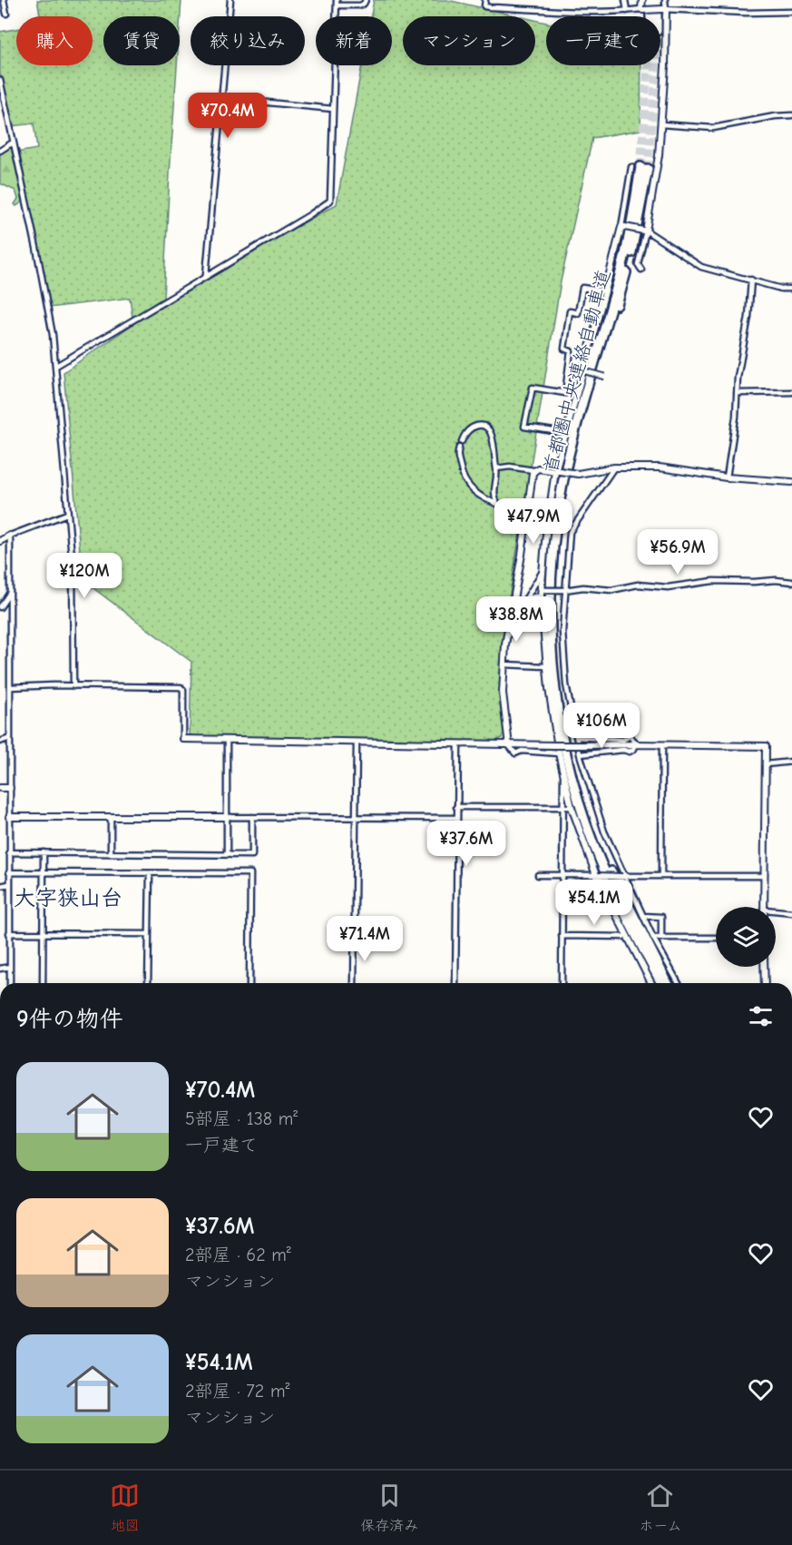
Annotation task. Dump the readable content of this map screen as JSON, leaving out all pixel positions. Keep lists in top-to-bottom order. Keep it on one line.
{"streets":{"highway":["首都圏中央連絡自動車道"]},"districts":["大字狭山台"],"page":{"chip":["購入","賃貸","絞り込み","新着","マンション","一戸建て"],"price":["¥70.4M","¥47.9M","¥56.9M","¥120M","¥38.8M","¥106M","¥37.6M","¥54.1M","¥71.4M"],"heading":"9件の物件","list":[{"name":"¥70.4M","note":"5部屋 · 138 m² · 一戸建て"},{"name":"¥37.6M","note":"2部屋 · 62 m² · マンション"},{"name":"¥54.1M","note":"2部屋 · 72 m² · マンション"}],"tabs":["地図","保存済み","ホーム"]}}
